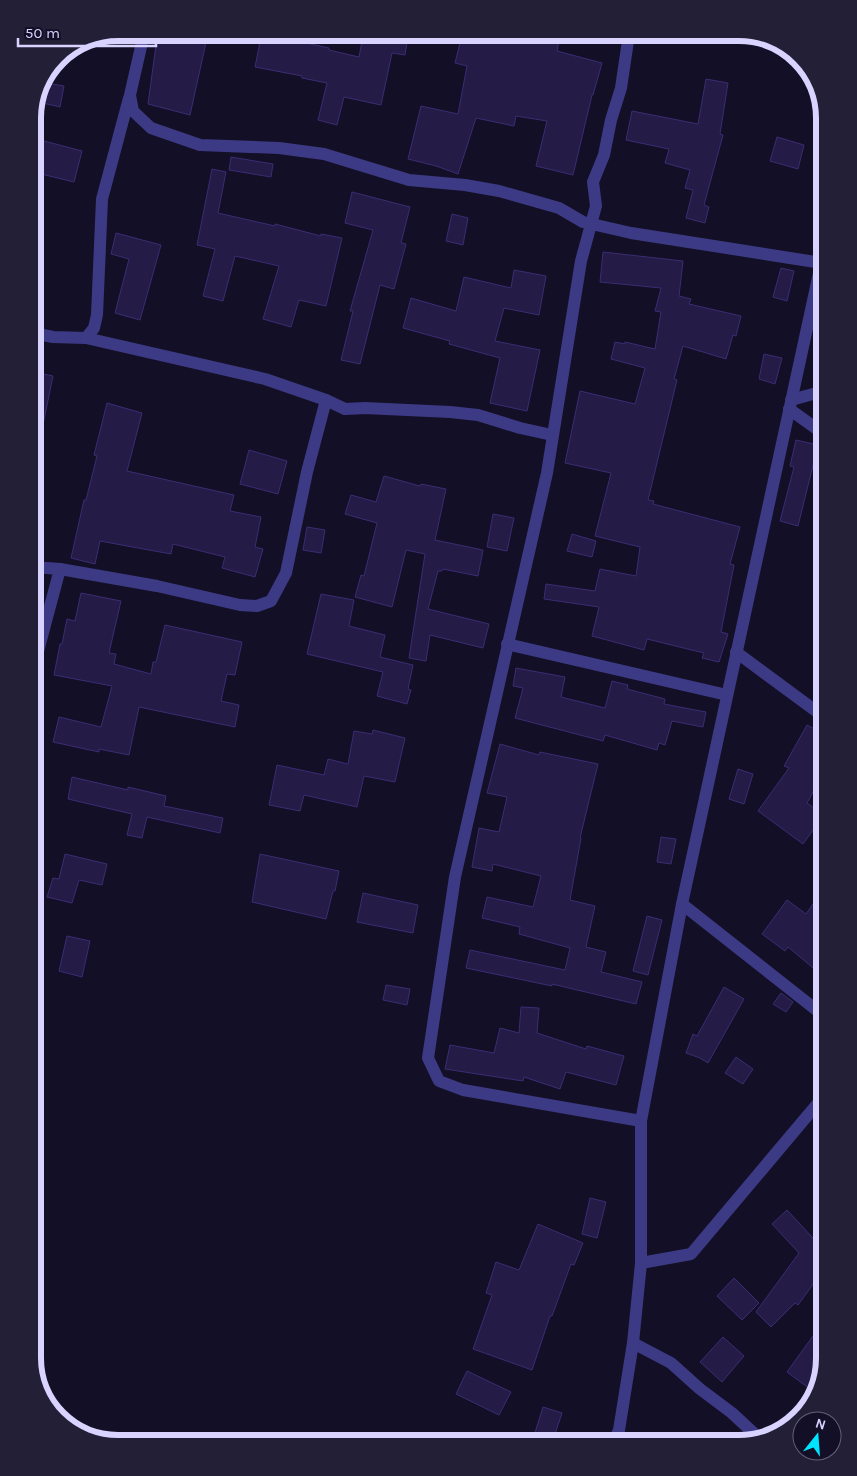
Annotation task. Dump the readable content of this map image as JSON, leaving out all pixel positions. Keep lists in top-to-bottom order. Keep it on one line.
{"scale_bar":"50 m","north":"top"}
